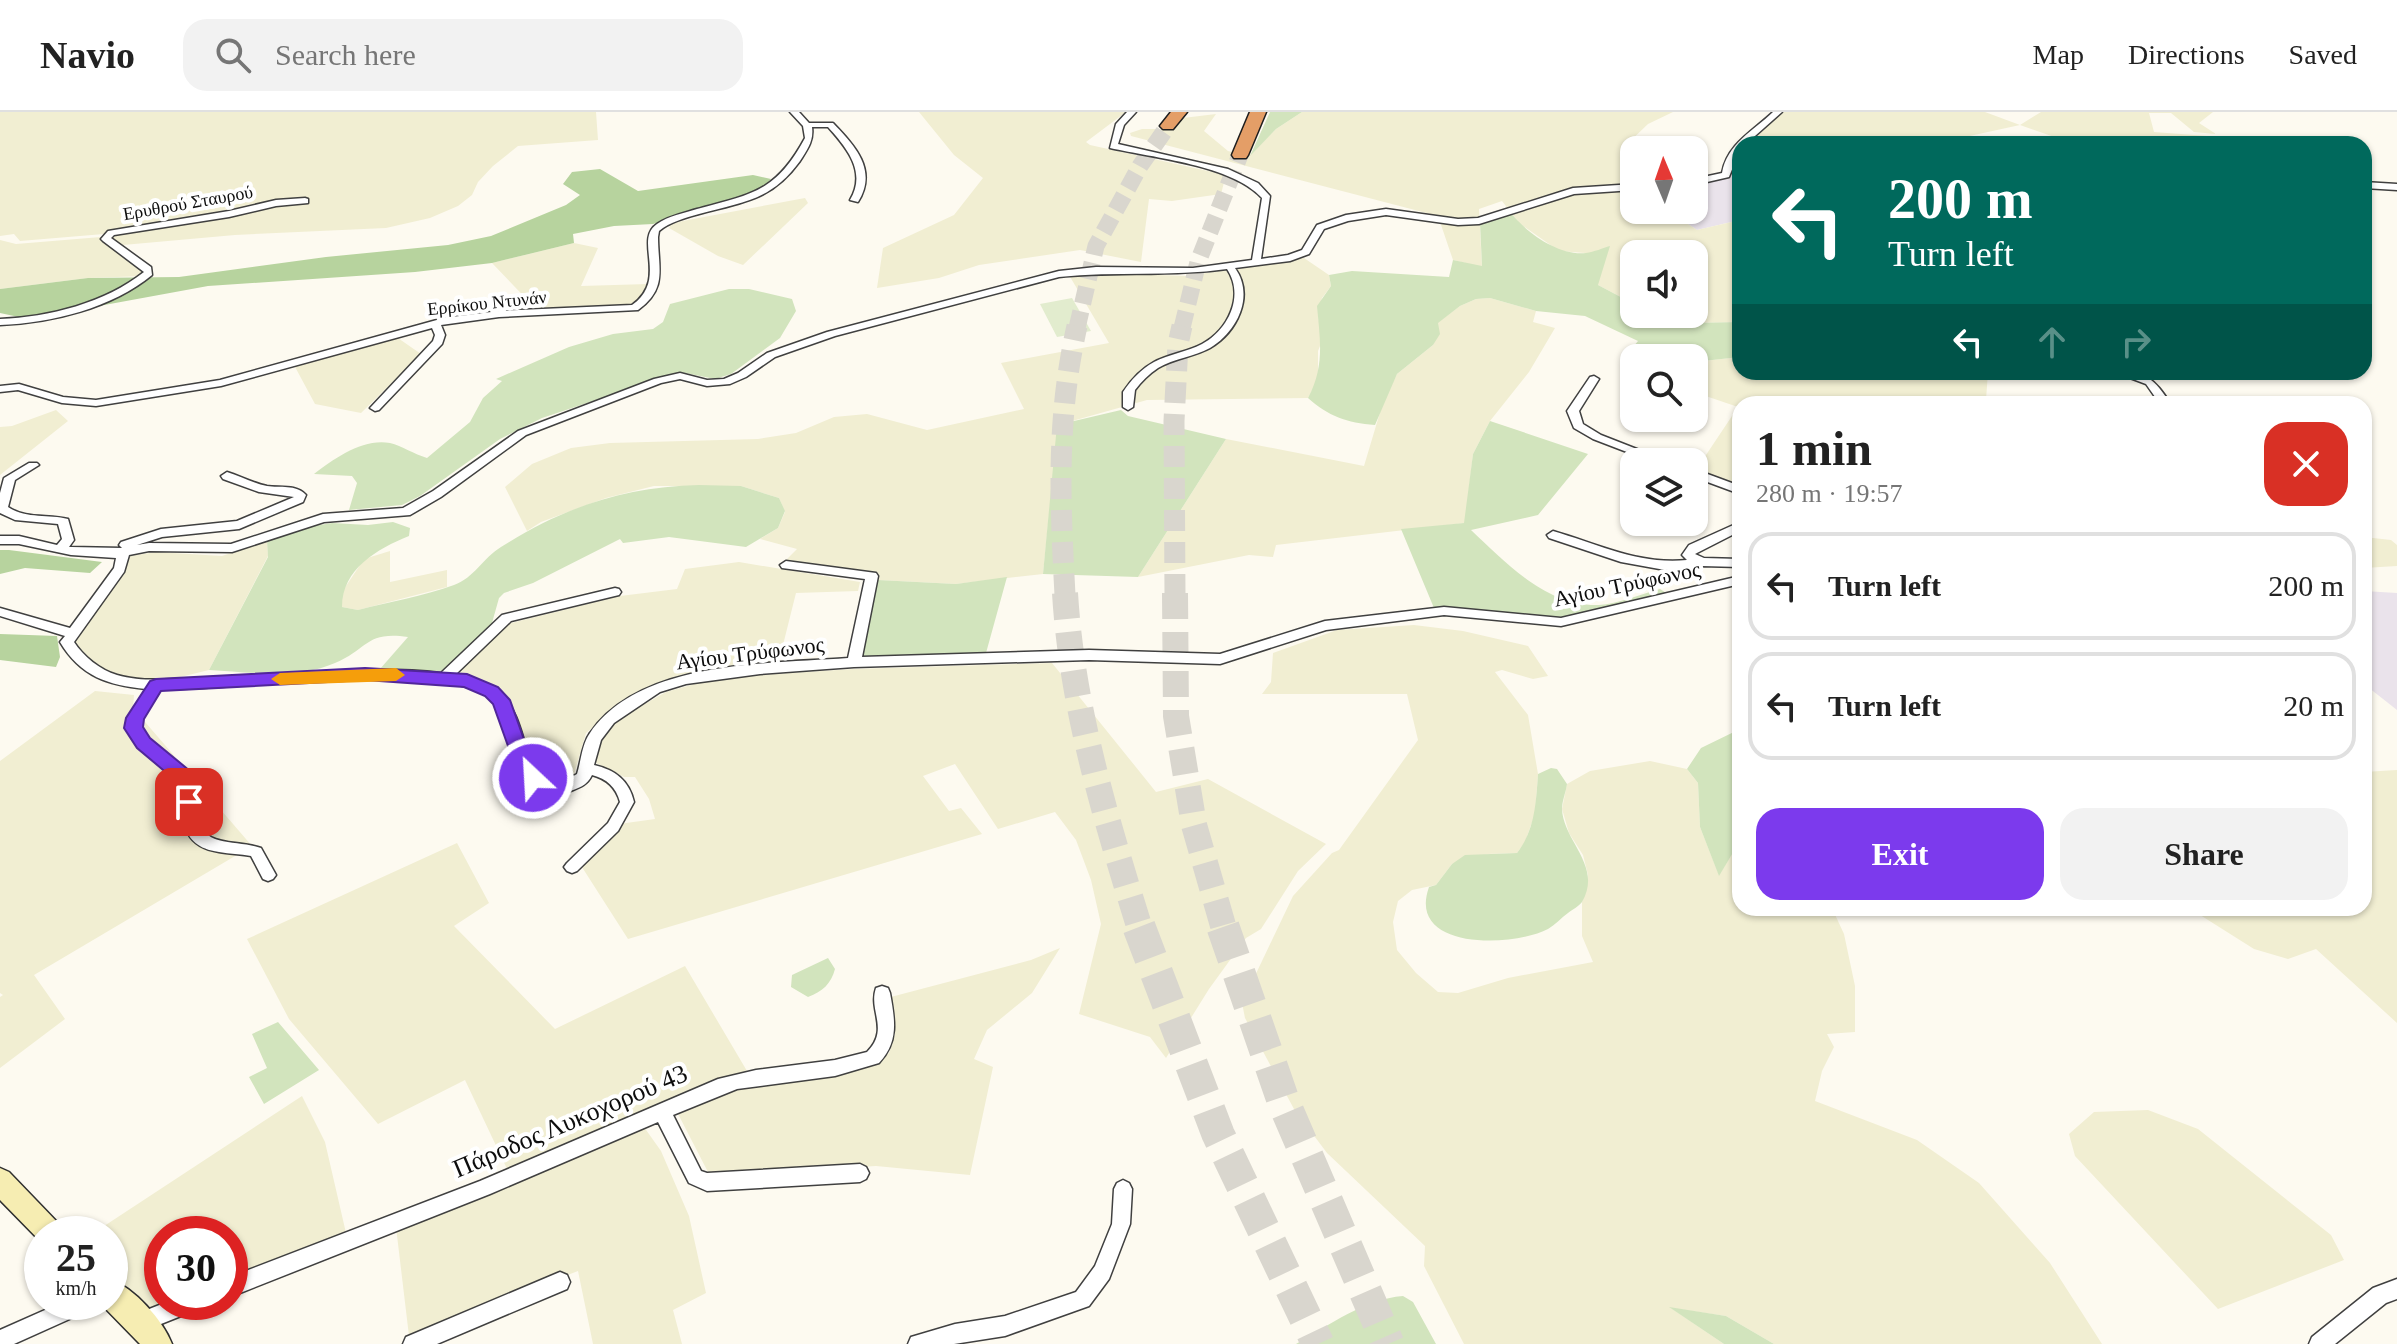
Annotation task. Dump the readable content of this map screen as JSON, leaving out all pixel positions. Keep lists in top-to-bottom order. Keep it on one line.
{"streets":{"street":["Ερυθρού Σταυρού","Ερρίκου Ντυνάν","Αγίου Τρύφωνος","Πάροδος Λυκοχορού 43"]},"north":"top","page":{"header":"Navio","search":"Search here","nav":["Map","Directions","Saved"],"turn":["200 m","Turn left"],"heading":["1 min","280 m · 19:57"],"list":[{"name":"Turn left","value":"200 m"},{"name":"Turn left","value":"20 m"}],"buttons":["Exit","Share"],"speed":"25 km/h","limit":"30"}}
